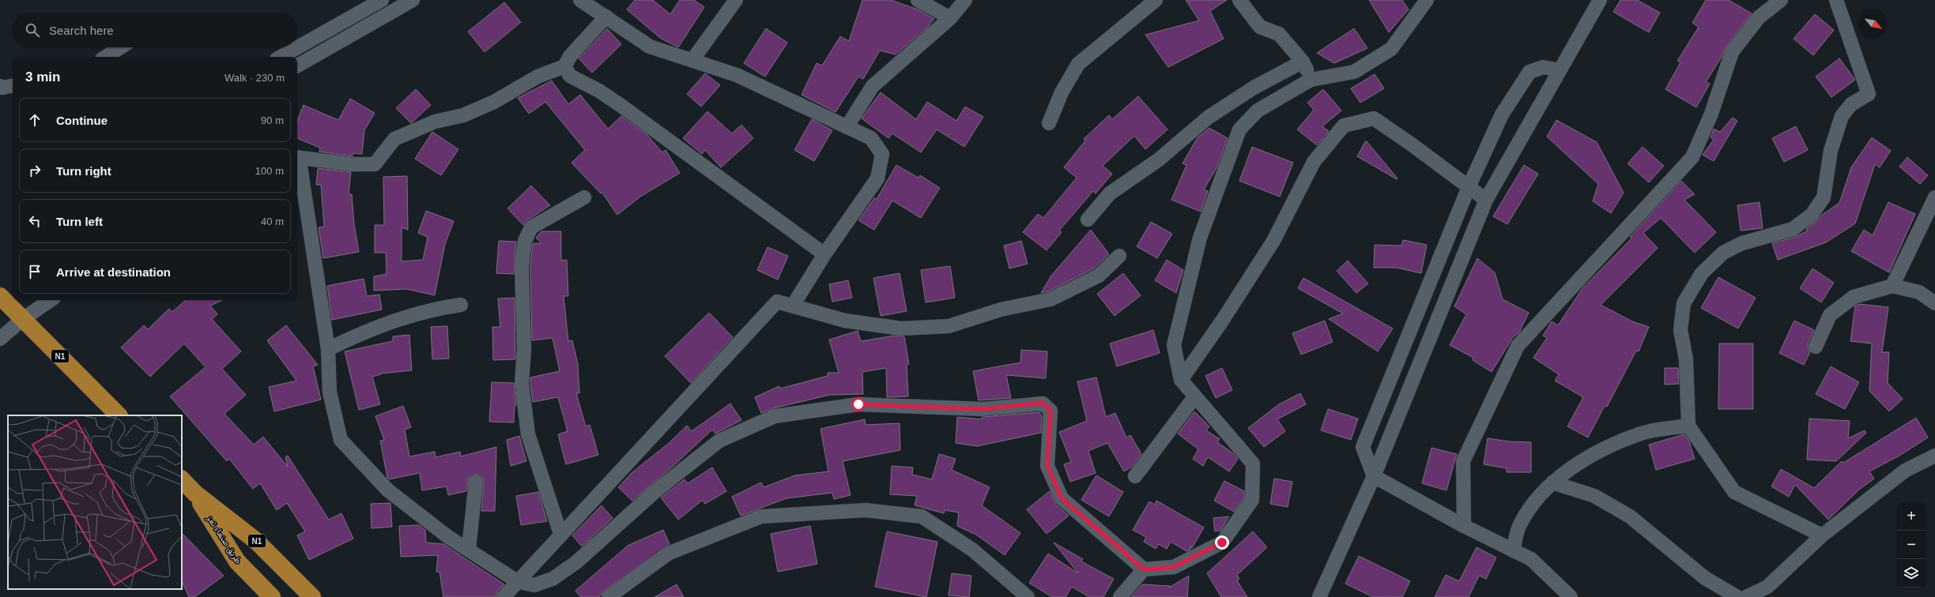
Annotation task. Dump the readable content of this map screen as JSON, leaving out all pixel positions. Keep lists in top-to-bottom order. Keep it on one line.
{"streets":{"highway":["N1","طريق صنعاء تعز"]},"north":"bottom right","page":{"search":"Search here","heading":["3 min","Walk · 230 m"],"list":[["Continue","90 m"],["Turn right","100 m"],["Turn left","40 m"],"Arrive at destination"],"map_buttons":["+","−"]}}
